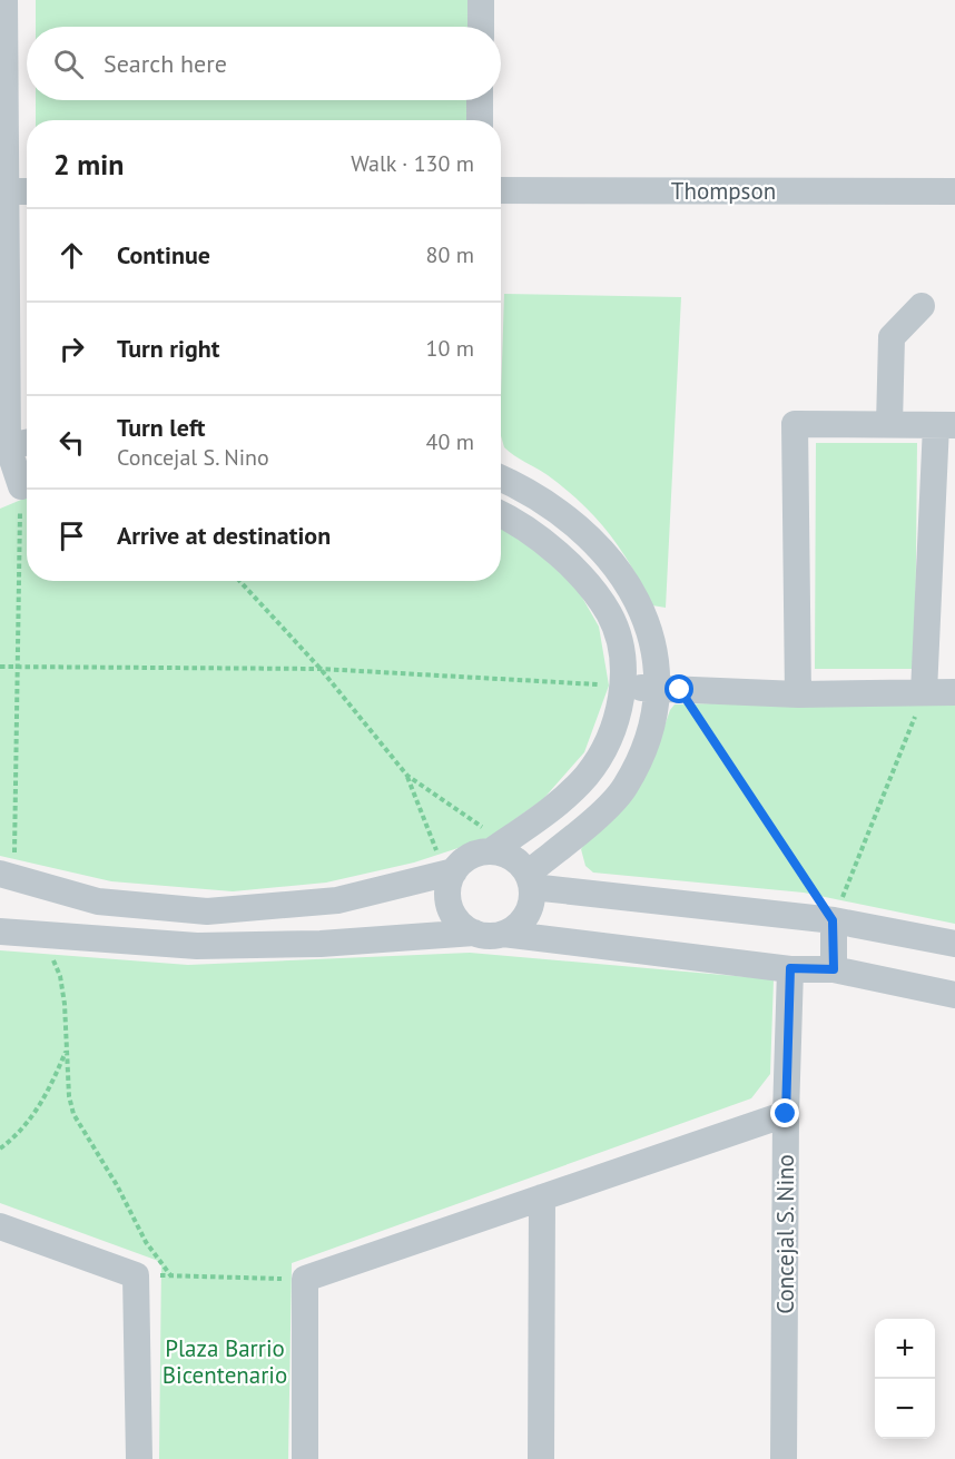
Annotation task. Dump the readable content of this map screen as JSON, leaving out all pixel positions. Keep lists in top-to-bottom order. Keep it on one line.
{"streets":{"street":["Thompson","Concejal S. Nino"]},"parks":["Plaza Barrio Bicentenario"],"page":{"search":"Search here","heading":["2 min","Walk · 130 m"],"list":[["Continue","80 m"],["Turn right","10 m"],["Turn left","Concejal S. Nino","40 m"],"Arrive at destination"],"map_buttons":["+","−"]}}
